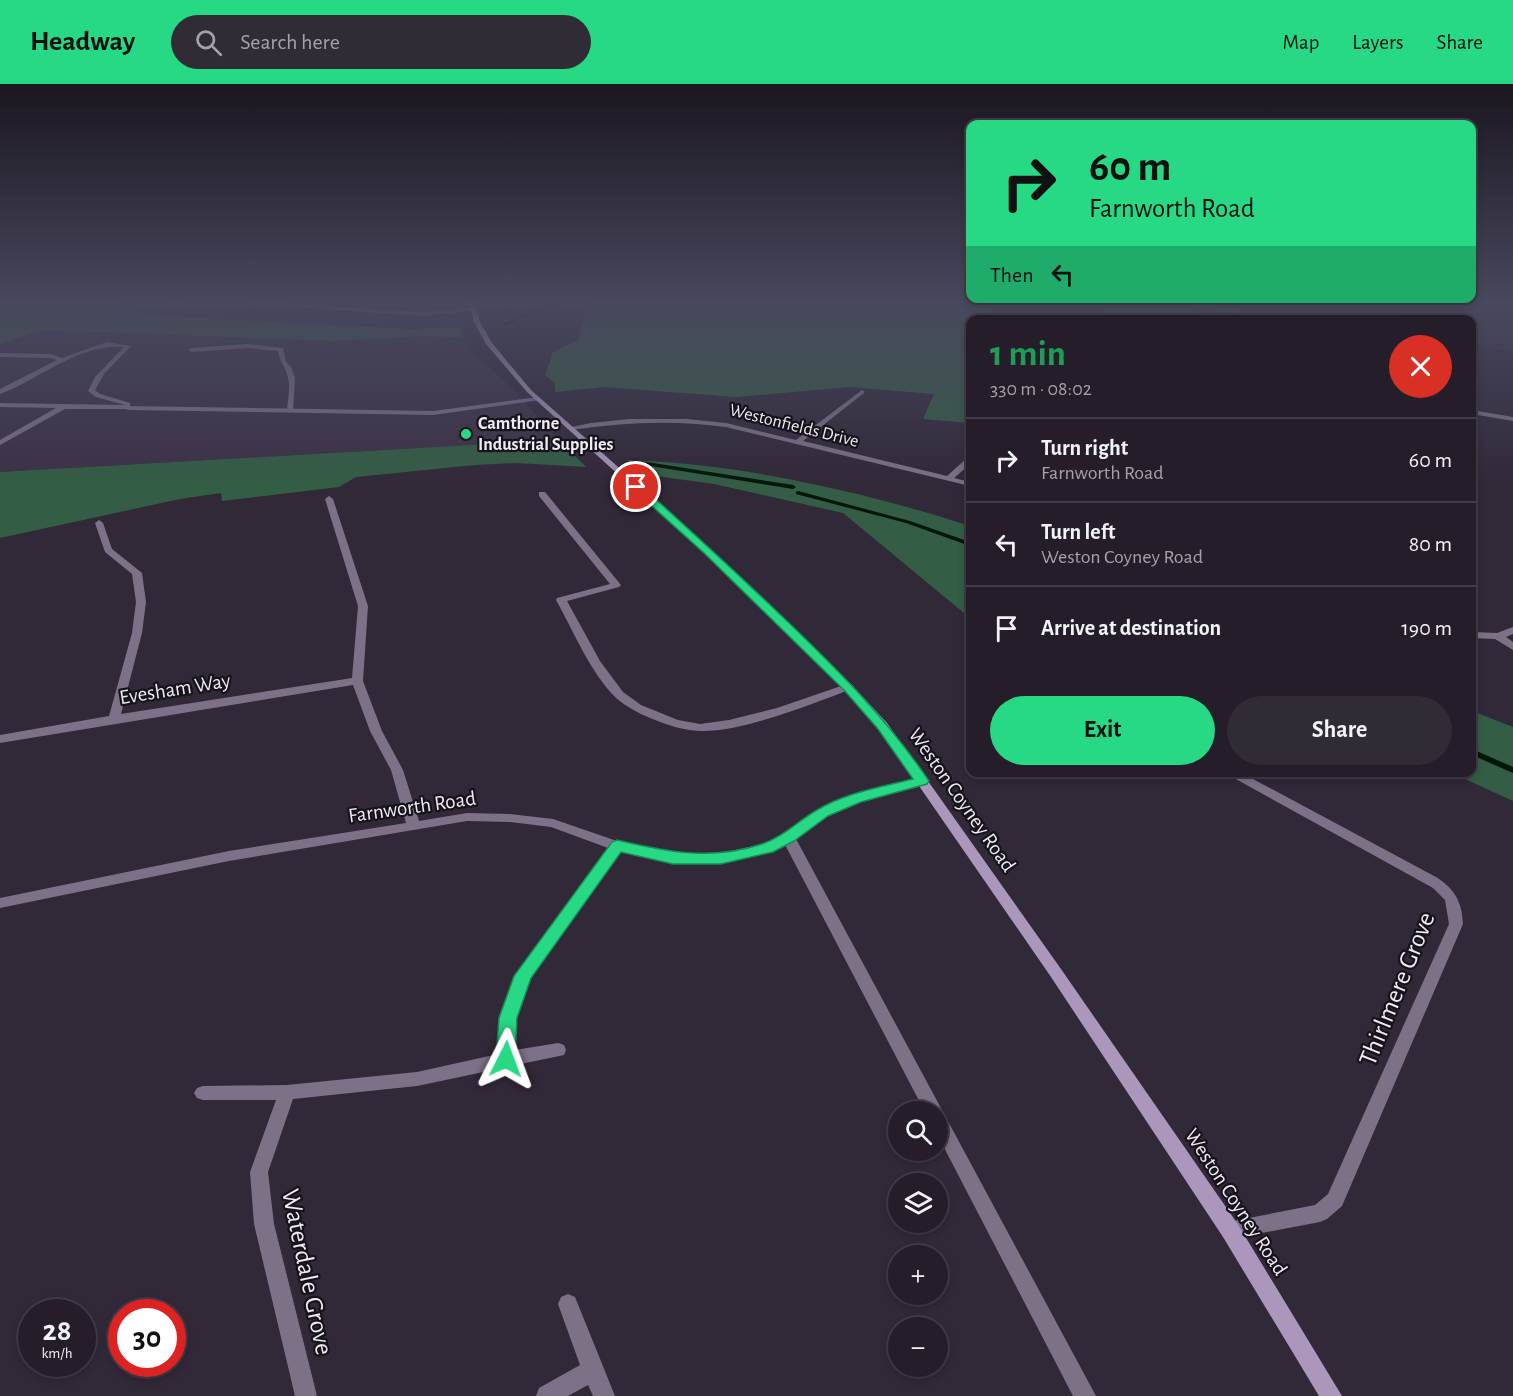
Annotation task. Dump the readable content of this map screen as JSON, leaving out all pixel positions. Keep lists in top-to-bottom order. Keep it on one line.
{"streets":{"street":["Westonfields Drive","Evesham Way","Weston Coyney Road","Farnworth Road","Thirlmere Grove","Waterdale Grove"]},"crossings":[["Westonfields Drive","Weston Coyney Road"],["Weston Coyney Road","Farnworth Road"],["Weston Coyney Road","Thirlmere Grove"]],"places":["Camthorne Industrial Supplies"],"page":{"header":"Headway","search":"Search here","nav":["Map","Layers","Share"],"turn":["60 m","Farnworth Road"],"then":"Then","heading":["1 min","330 m · 08:02"],"list":[{"name":"Turn right","note":"Farnworth Road","value":"60 m"},{"name":"Turn left","note":"Weston Coyney Road","value":"80 m"},{"name":"Arrive at destination","value":"190 m"}],"buttons":["Exit","Share"],"map_buttons":["+","−"],"speed":"28 km/h","limit":"30"}}
